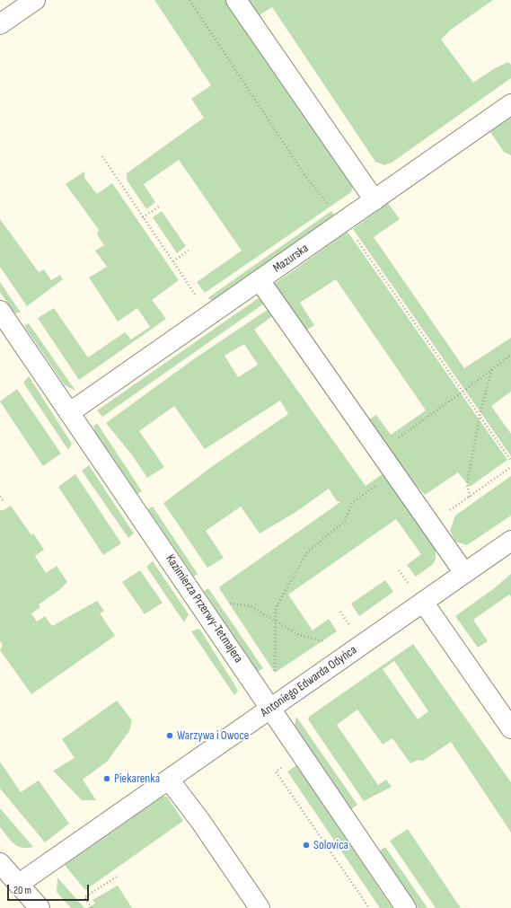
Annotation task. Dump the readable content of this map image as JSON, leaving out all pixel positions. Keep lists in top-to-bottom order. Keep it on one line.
{"streets":{"street":["Mazurska","Kazimierza Przerwy-Tetmajera","Antoniego Edwarda Odyńca"]},"crossings":[["Mazurska","Kazimierza Przerwy-Tetmajera"],["Kazimierza Przerwy-Tetmajera","Antoniego Edwarda Odyńca"]],"places":["Warzywa i Owoce","Piekarenka","Solovica"],"scale_bar":"20 m"}
